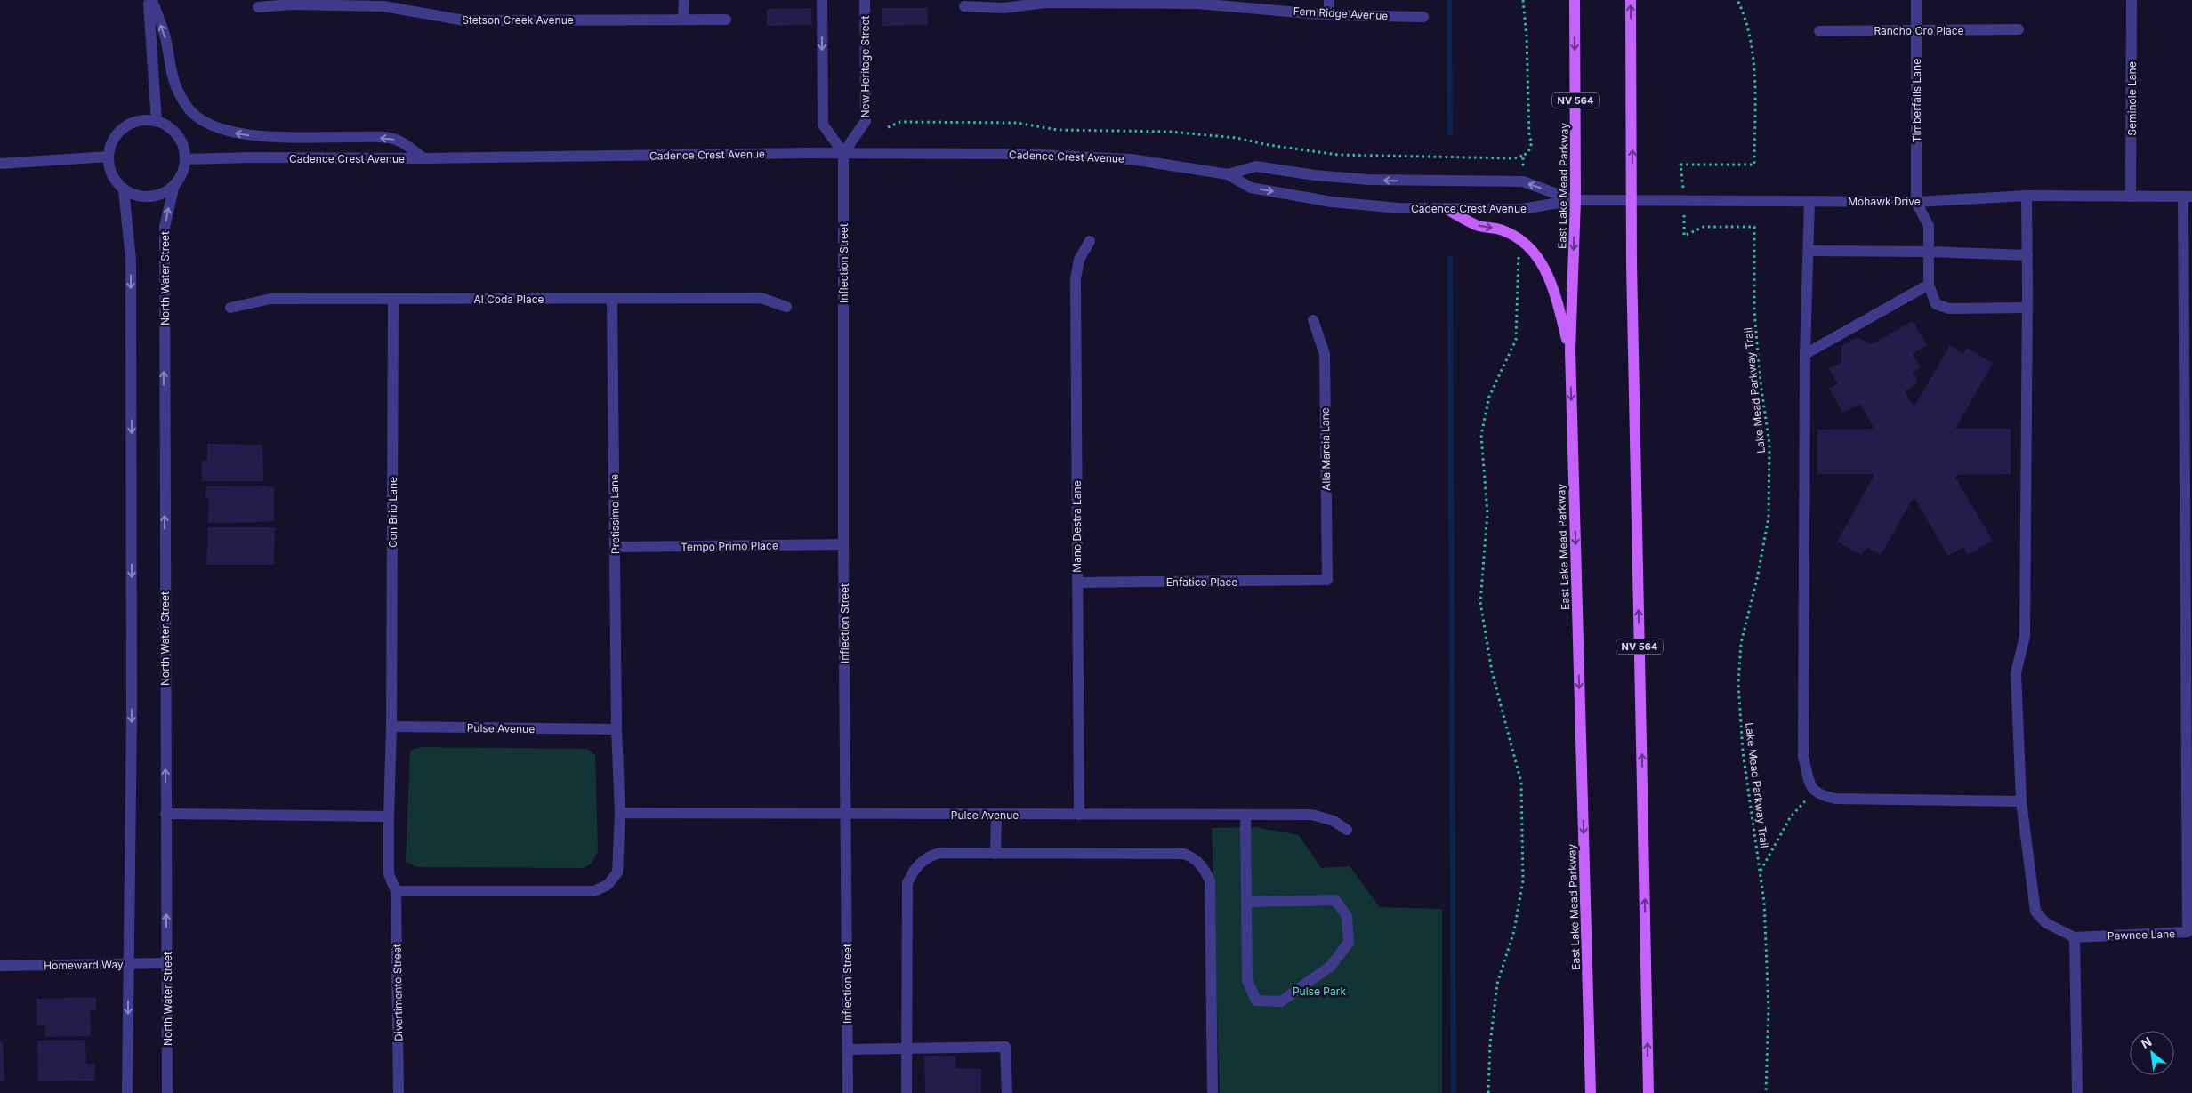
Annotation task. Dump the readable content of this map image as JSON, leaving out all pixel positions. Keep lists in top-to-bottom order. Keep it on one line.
{"streets":{"main road":["NV 564","East Lake Mead Parkway"],"street":["Fern Ridge Avenue","Stetson Creek Avenue","Rancho Oro Place","New Heritage Street","Seminole Lane","Timberfalls Lane","Cadence Crest Avenue","Mohawk Drive","Inflection Street","North Water Street","Al Coda Place","Alla Marcia Lane","Con Brio Lane","Pretissimo Lane","Mano Destra Lane","Tempo Primo Place","Enfatico Place","Pulse Avenue","Pawnee Lane","Homeward Way","Divertimento Street"],"path":["Lake Mead Parkway Trail"]},"crossings":[["Rancho Oro Place","Timberfalls Lane"],["New Heritage Street","Cadence Crest Avenue"],["New Heritage Street","Inflection Street"],["Seminole Lane","Mohawk Drive"],["NV 564","Mohawk Drive"],["Timberfalls Lane","Mohawk Drive"],["Cadence Crest Avenue","East Lake Mead Parkway"],["Cadence Crest Avenue","Mohawk Drive"],["Cadence Crest Avenue","Inflection Street"],["Cadence Crest Avenue","North Water Street"],["East Lake Mead Parkway","Mohawk Drive"],["Mohawk Drive","Lake Mead Parkway Trail"],["Mohawk Drive","Pawnee Lane"],["Inflection Street","Tempo Primo Place"],["Inflection Street","Pulse Avenue"],["North Water Street","Homeward Way"],["Al Coda Place","Con Brio Lane"],["Al Coda Place","Pretissimo Lane"],["Alla Marcia Lane","Enfatico Place"],["Con Brio Lane","Pulse Avenue"],["Pretissimo Lane","Tempo Primo Place"],["Pretissimo Lane","Pulse Avenue"],["Mano Destra Lane","Enfatico Place"],["Mano Destra Lane","Pulse Avenue"]],"parks":["Pulse Park"],"north":"top left"}
